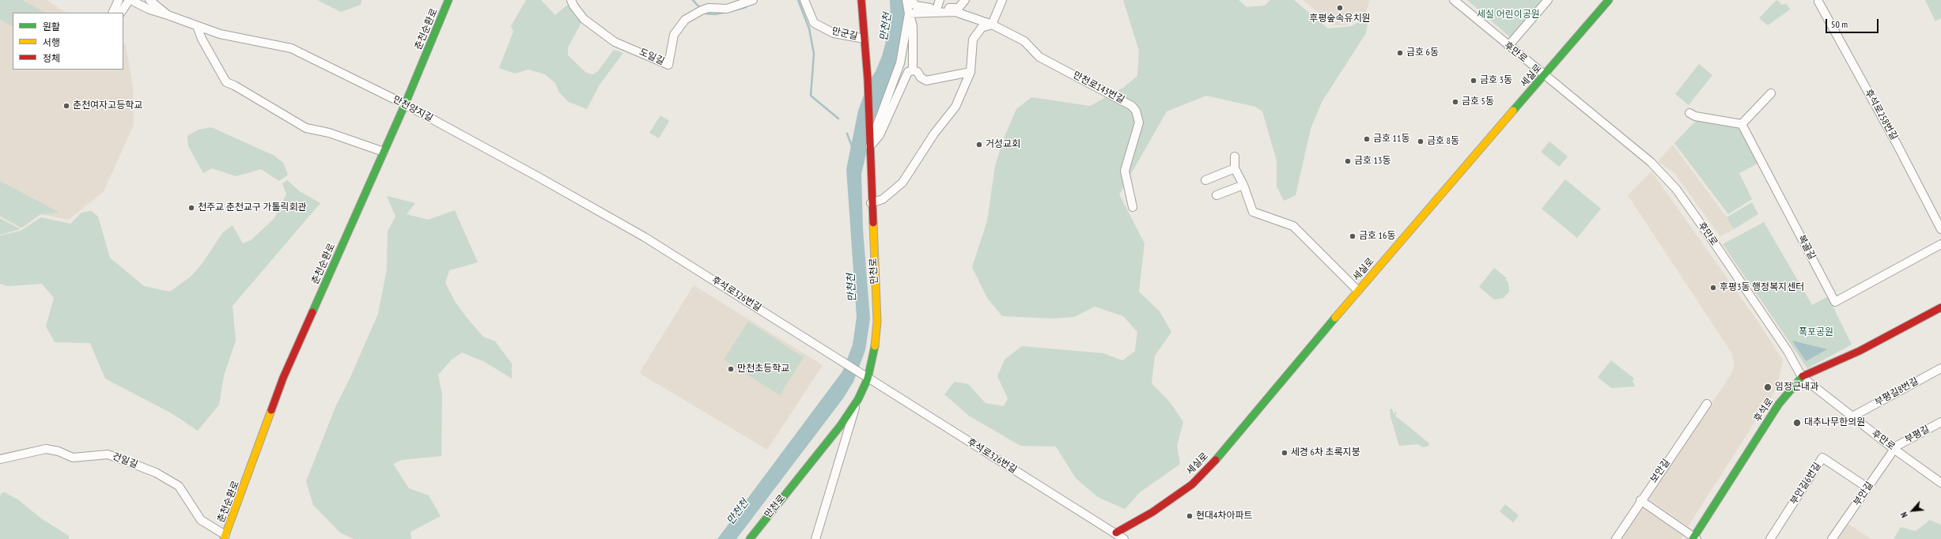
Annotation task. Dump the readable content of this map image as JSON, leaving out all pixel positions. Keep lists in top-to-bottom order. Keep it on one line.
{"streets":{"street":["춘천순환로","만군길","후만로","도일길","세실로","만천로143번길","만천양지길","후석로258번길","복골길","만천로","후석로326번길","부평길8번길","후석로","부평길","건일길","보안길","부안길6번길","부안길"]},"crossings":[["춘천순환로","만천양지길"],["춘천순환로","건일길"],["만군길","만천로"],["후만로","세실로"],["후만로","부평길8번길"],["후만로","후석로"],["후만로","부평길"],["후만로","부안길"],["세실로","후석로326번길"],["만천양지길","후석로326번길"],["만천로","후석로326번길"],["부평길","부안길"],["부안길6번길","부안길"]],"water":["만천천"],"parks":["세실 어린이공원","폭포공원"],"places":["후평숲속유치원","금호 6동","금호 3동","금호 5동","춘천여자고등학교","금호 11동","금호 8동","거성교회","금호 13동","천주교 춘천교구 가톨릭회관","금호 16동","후평3동 행정복지센터","만천초등학교","임정근내과","대추나무한의원","세경 6차 초록지붕","현대4차아파트"],"legend":["원활","서행","정체"],"scale_bar":"50 m","north":"bottom left"}
